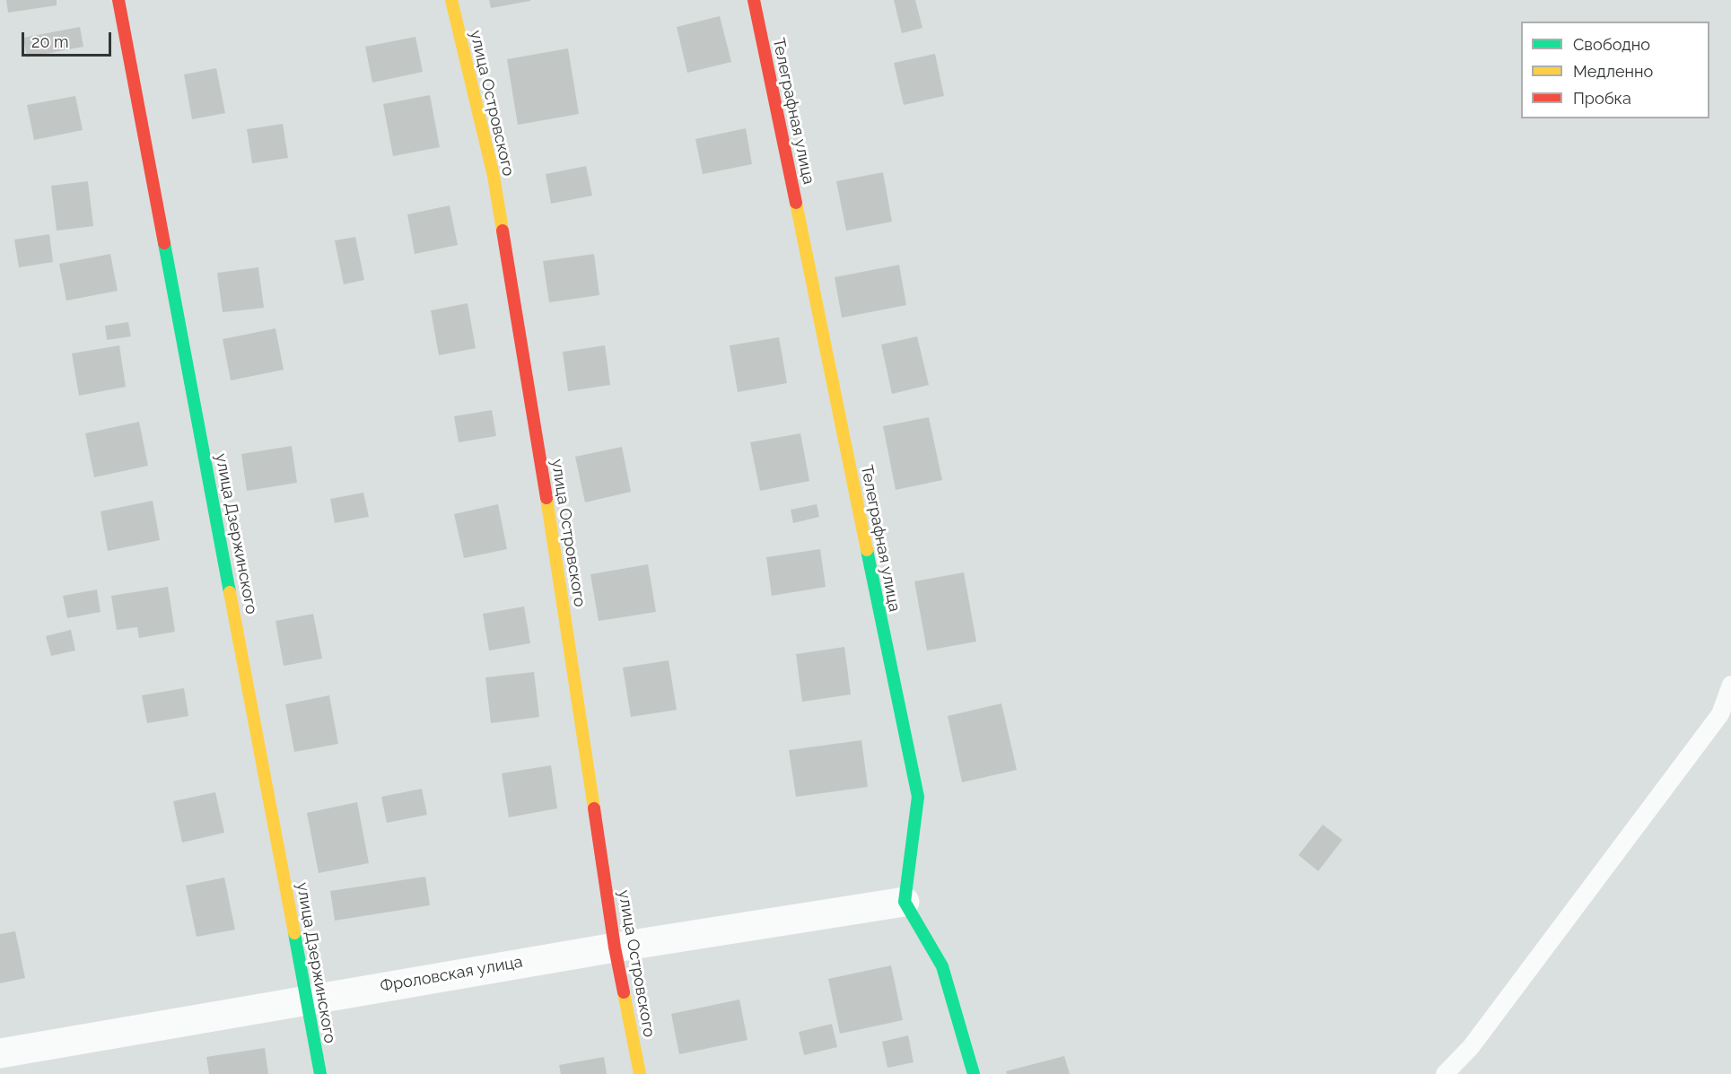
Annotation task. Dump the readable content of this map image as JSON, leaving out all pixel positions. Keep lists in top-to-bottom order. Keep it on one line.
{"streets":{"street":["улица Островского","Телеграфная улица","улица Дзержинского","Фроловская улица"]},"crossings":[["улица Островского","Фроловская улица"],["Телеграфная улица","Фроловская улица"],["улица Дзержинского","Фроловская улица"]],"legend":["Свободно","Медленно","Пробка"],"scale_bar":"20 m"}
